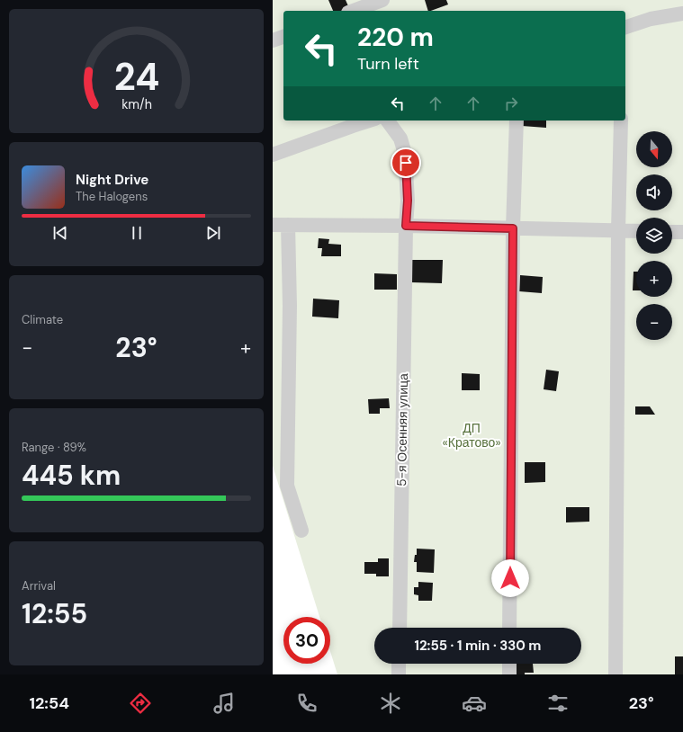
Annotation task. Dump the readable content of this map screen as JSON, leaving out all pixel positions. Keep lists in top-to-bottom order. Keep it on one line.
{"streets":{"street":["5-я Осенняя улица"]},"parks":["ДП «Кратово»"],"north":"bottom","page":{"turn":["220 m","Turn left"],"map_buttons":["+","−"],"song":["Night Drive","The Halogens"],"tile":["Climate",["Range · 89%","445 km"],["Arrival","12:55"]],"heat":["−","23°","+"],"limit":"30","trip":"12:55 · 1 min · 330 m","tabs":["12:54","23°"],"gauge":["24","km/h"]}}
